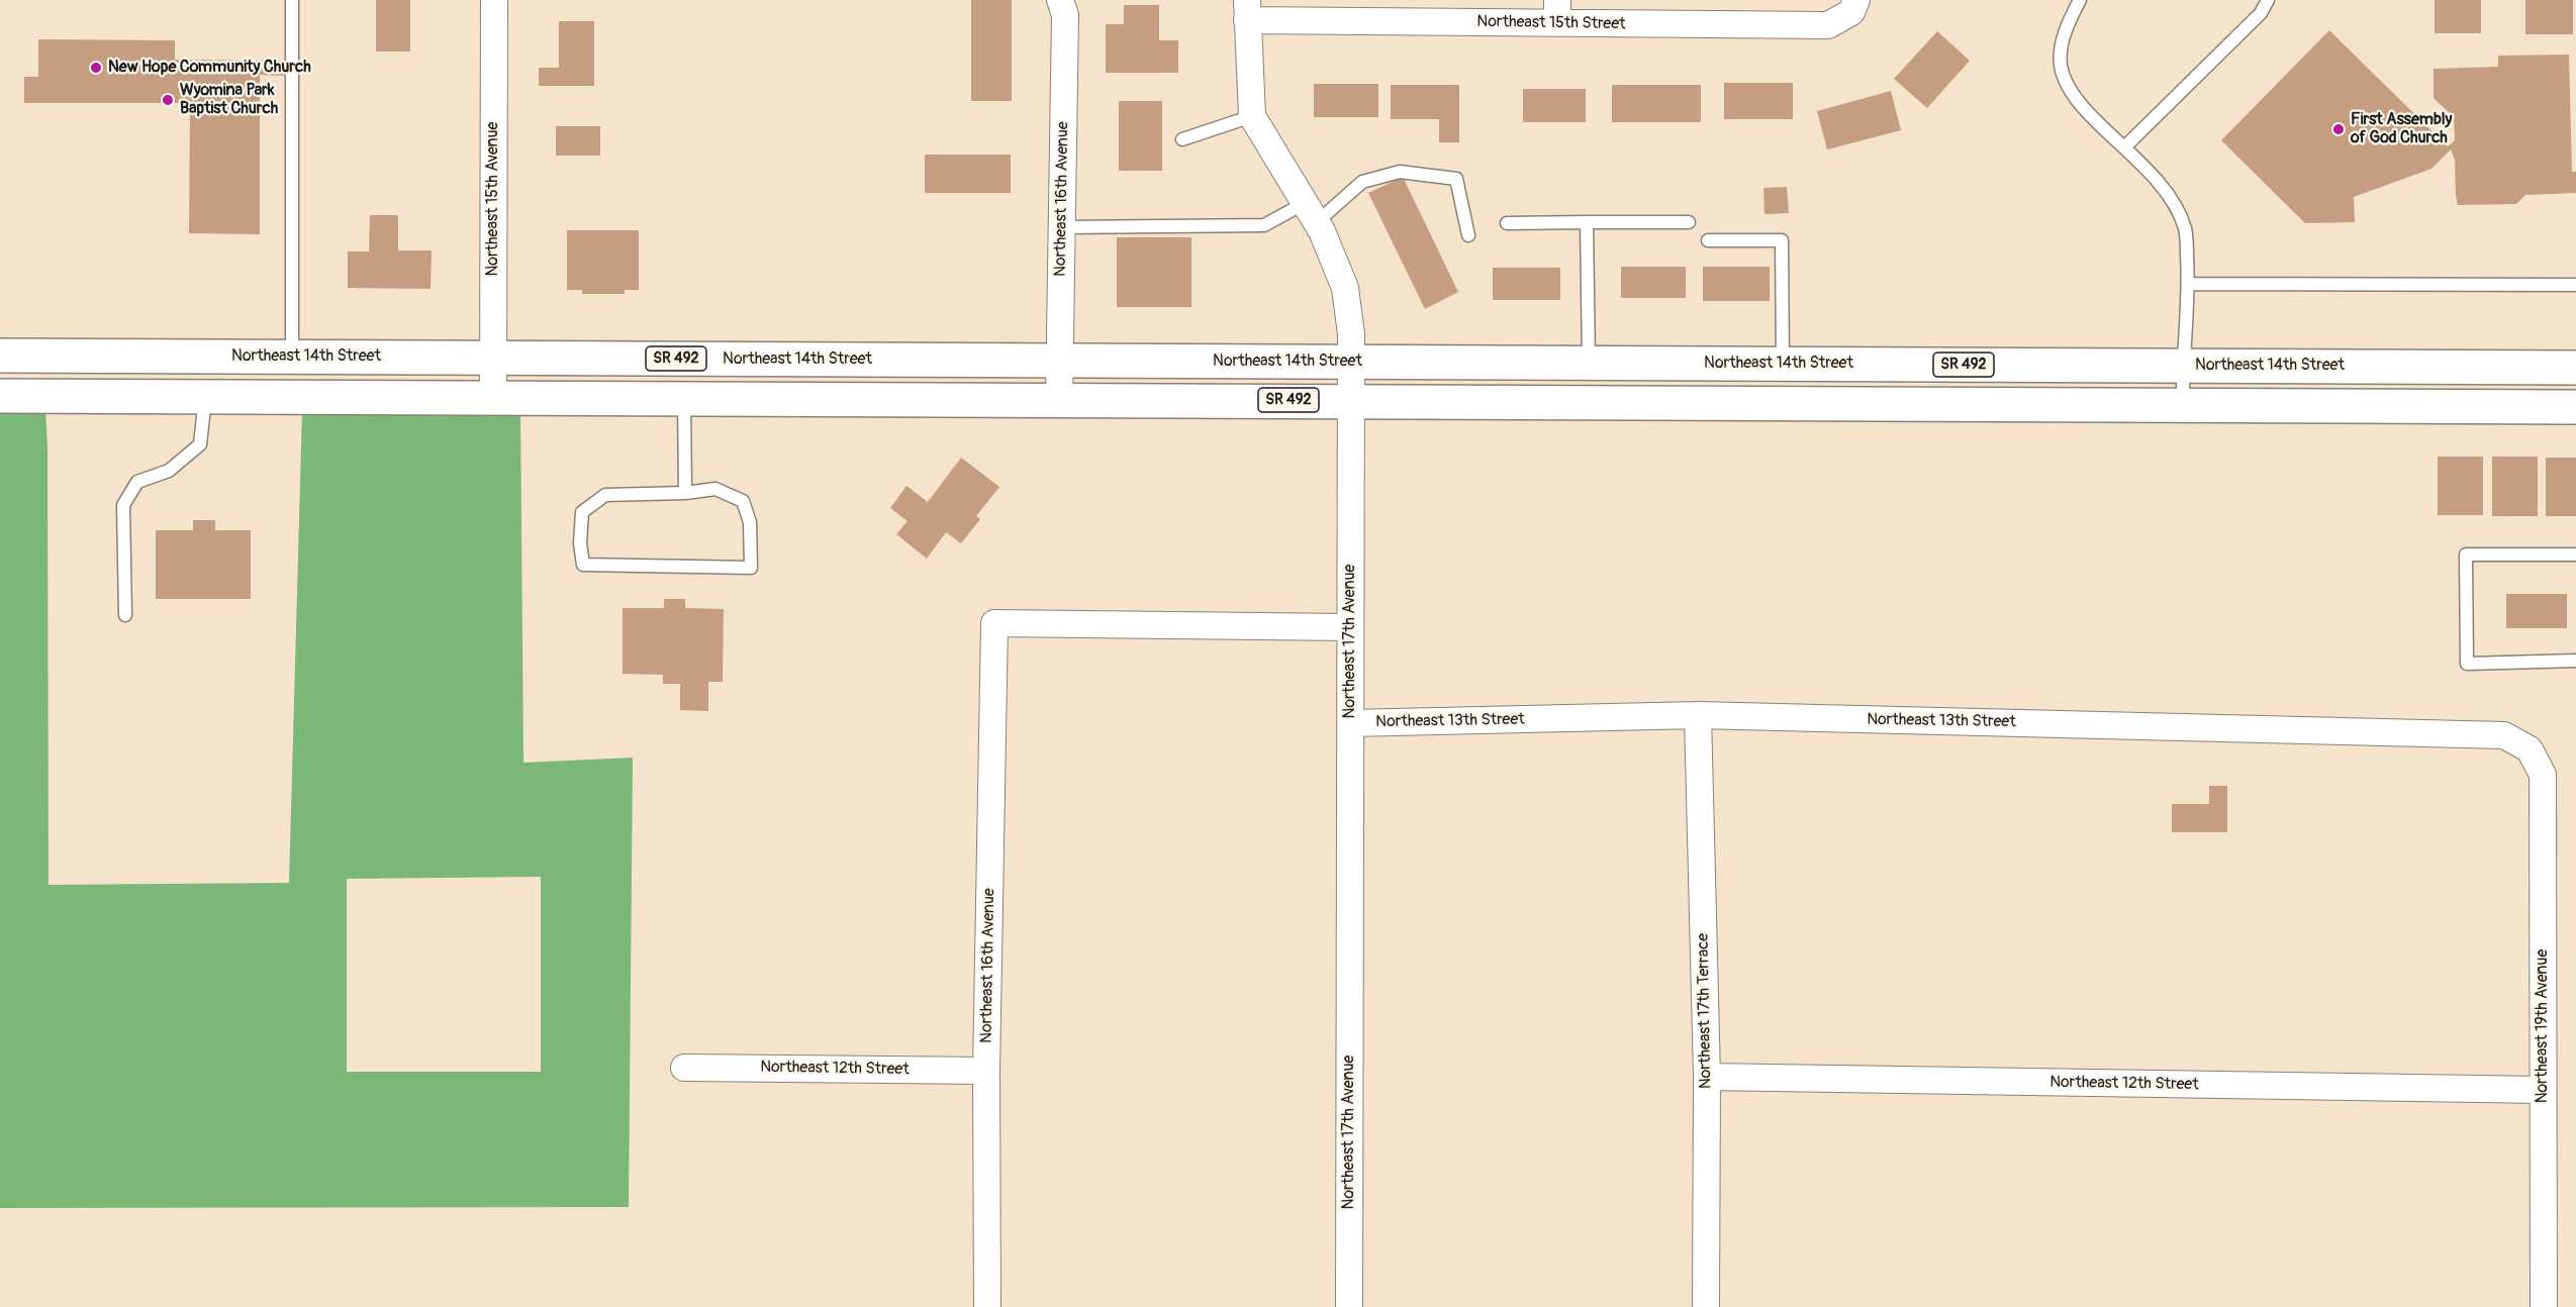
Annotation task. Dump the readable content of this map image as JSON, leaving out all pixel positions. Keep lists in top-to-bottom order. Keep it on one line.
{"streets":{"main road":["Northeast 14th Street","SR 492"],"street":["Northeast 15th Street","Northeast 15th Avenue","Northeast 16th Avenue","Northeast 17th Avenue","Northeast 13th Street","Northeast 17th Terrace","Northeast 19th Avenue","Northeast 12th Street"]},"crossings":[["Northeast 15th Street","Northeast 17th Avenue"],["Northeast 15th Avenue","Northeast 14th Street"],["Northeast 15th Avenue","SR 492"],["Northeast 16th Avenue","Northeast 14th Street"],["Northeast 16th Avenue","SR 492"],["Northeast 16th Avenue","Northeast 17th Avenue"],["Northeast 16th Avenue","Northeast 12th Street"],["Northeast 14th Street","Northeast 17th Avenue"],["SR 492","Northeast 17th Avenue"],["Northeast 17th Avenue","Northeast 13th Street"],["Northeast 13th Street","Northeast 17th Terrace"],["Northeast 13th Street","Northeast 19th Avenue"],["Northeast 17th Terrace","Northeast 12th Street"],["Northeast 19th Avenue","Northeast 12th Street"]],"places":["New Hope Community Church","Wyomina Park Baptist Church","First Assembly of God Church"]}
